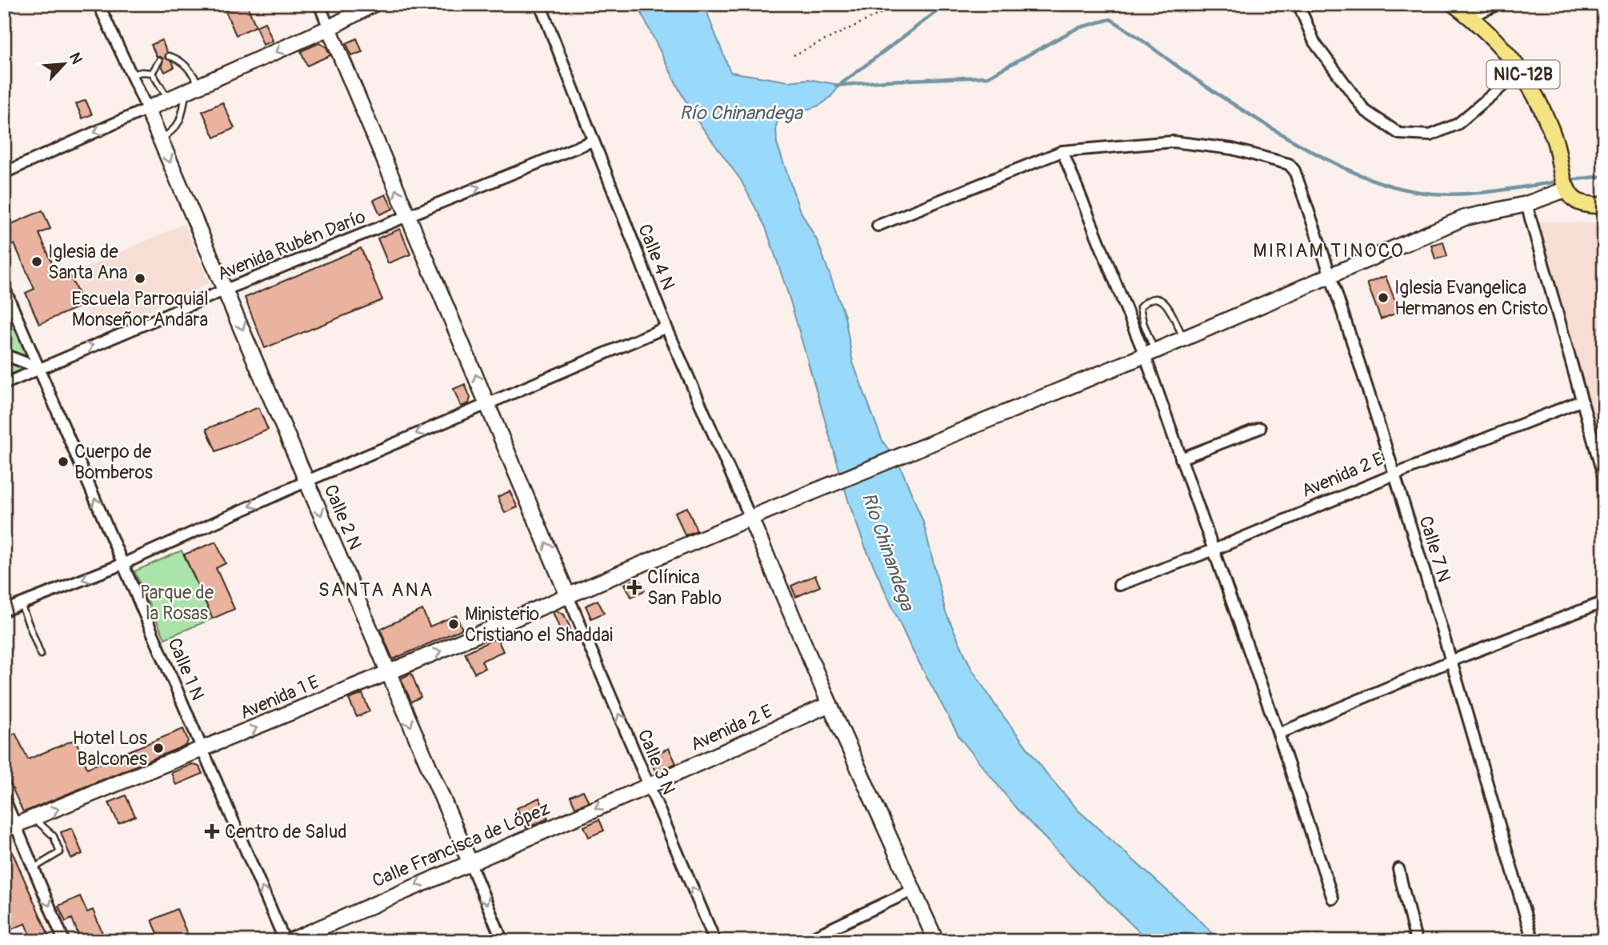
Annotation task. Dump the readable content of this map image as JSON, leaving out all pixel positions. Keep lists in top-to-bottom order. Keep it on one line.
{"streets":{"main road":["NIC-12B"],"street":["Avenida Rubén Darío","Calle 4 N","Avenida 2 E","Calle 2 N","Calle 7 N","Calle 1 N","Avenida 1 E","Calle 3 N","Calle Francisca de López"]},"crossings":[["NIC-12B","Avenida 1 E"],["Avenida Rubén Darío","Calle 4 N"],["Avenida Rubén Darío","Calle 2 N"],["Avenida Rubén Darío","Calle 1 N"],["Calle 4 N","Avenida 1 E"],["Avenida 2 E","Calle 7 N"],["Avenida 2 E","Calle 3 N"],["Avenida 2 E","Calle Francisca de López"],["Calle 2 N","Avenida 1 E"],["Calle 2 N","Calle Francisca de López"],["Calle 7 N","Avenida 1 E"],["Calle 1 N","Avenida 1 E"],["Avenida 1 E","Calle 3 N"],["Calle 3 N","Calle Francisca de López"]],"one_way":["Avenida Rubén Darío","Calle 2 N","Calle 1 N","Calle 3 N","Calle Francisca de López"],"districts":["MIRIAM TINOCO","SANTA ANA"],"water":["Río Chinandega"],"parks":["Parque de la Rosas"],"places":{"other":["Iglesia de Santa Ana","Escuela Parroquial Monseñor Andara","Iglesia Evangelica Hermanos en Cristo","Cuerpo de Bomberos","Ministerio Cristiano el Shaddai","Hotel Los Balcones"],"health":["Clínica San Pablo","Centro de Salud"]},"north":"top right"}
